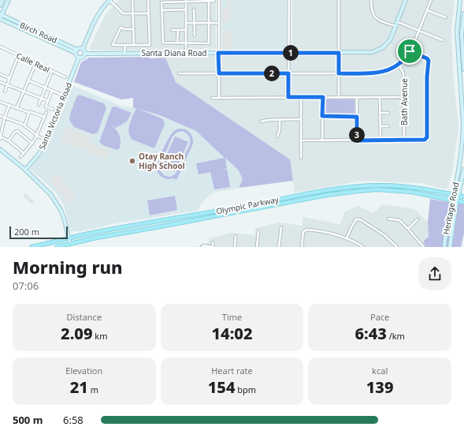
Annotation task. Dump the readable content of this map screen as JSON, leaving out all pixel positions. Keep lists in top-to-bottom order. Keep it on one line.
{"streets":{"main road":["Olympic Parkway"],"street":["Birch Road","Santa Diana Road","Calle Real","Bath Avenue","Santa Victoria Road","Heritage Road"]},"crossings":[["Birch Road","Santa Diana Road"],["Birch Road","Santa Victoria Road"],["Santa Diana Road","Santa Victoria Road"],["Olympic Parkway","Heritage Road"]],"places":["Otay Ranch High School"],"scale_bar":"200 m","page":{"pins":["1","2","3"],"scale":"200 m","heading":["Morning run","07:06"],"stats":[["Distance","2.09 km"],["Time","14:02"],["Pace","6:43 /km"],["Elevation","21 m"],["Heart rate","154 bpm"],["kcal","139"]],"list":[{"name":"500 m","note":"6:58"}]}}
